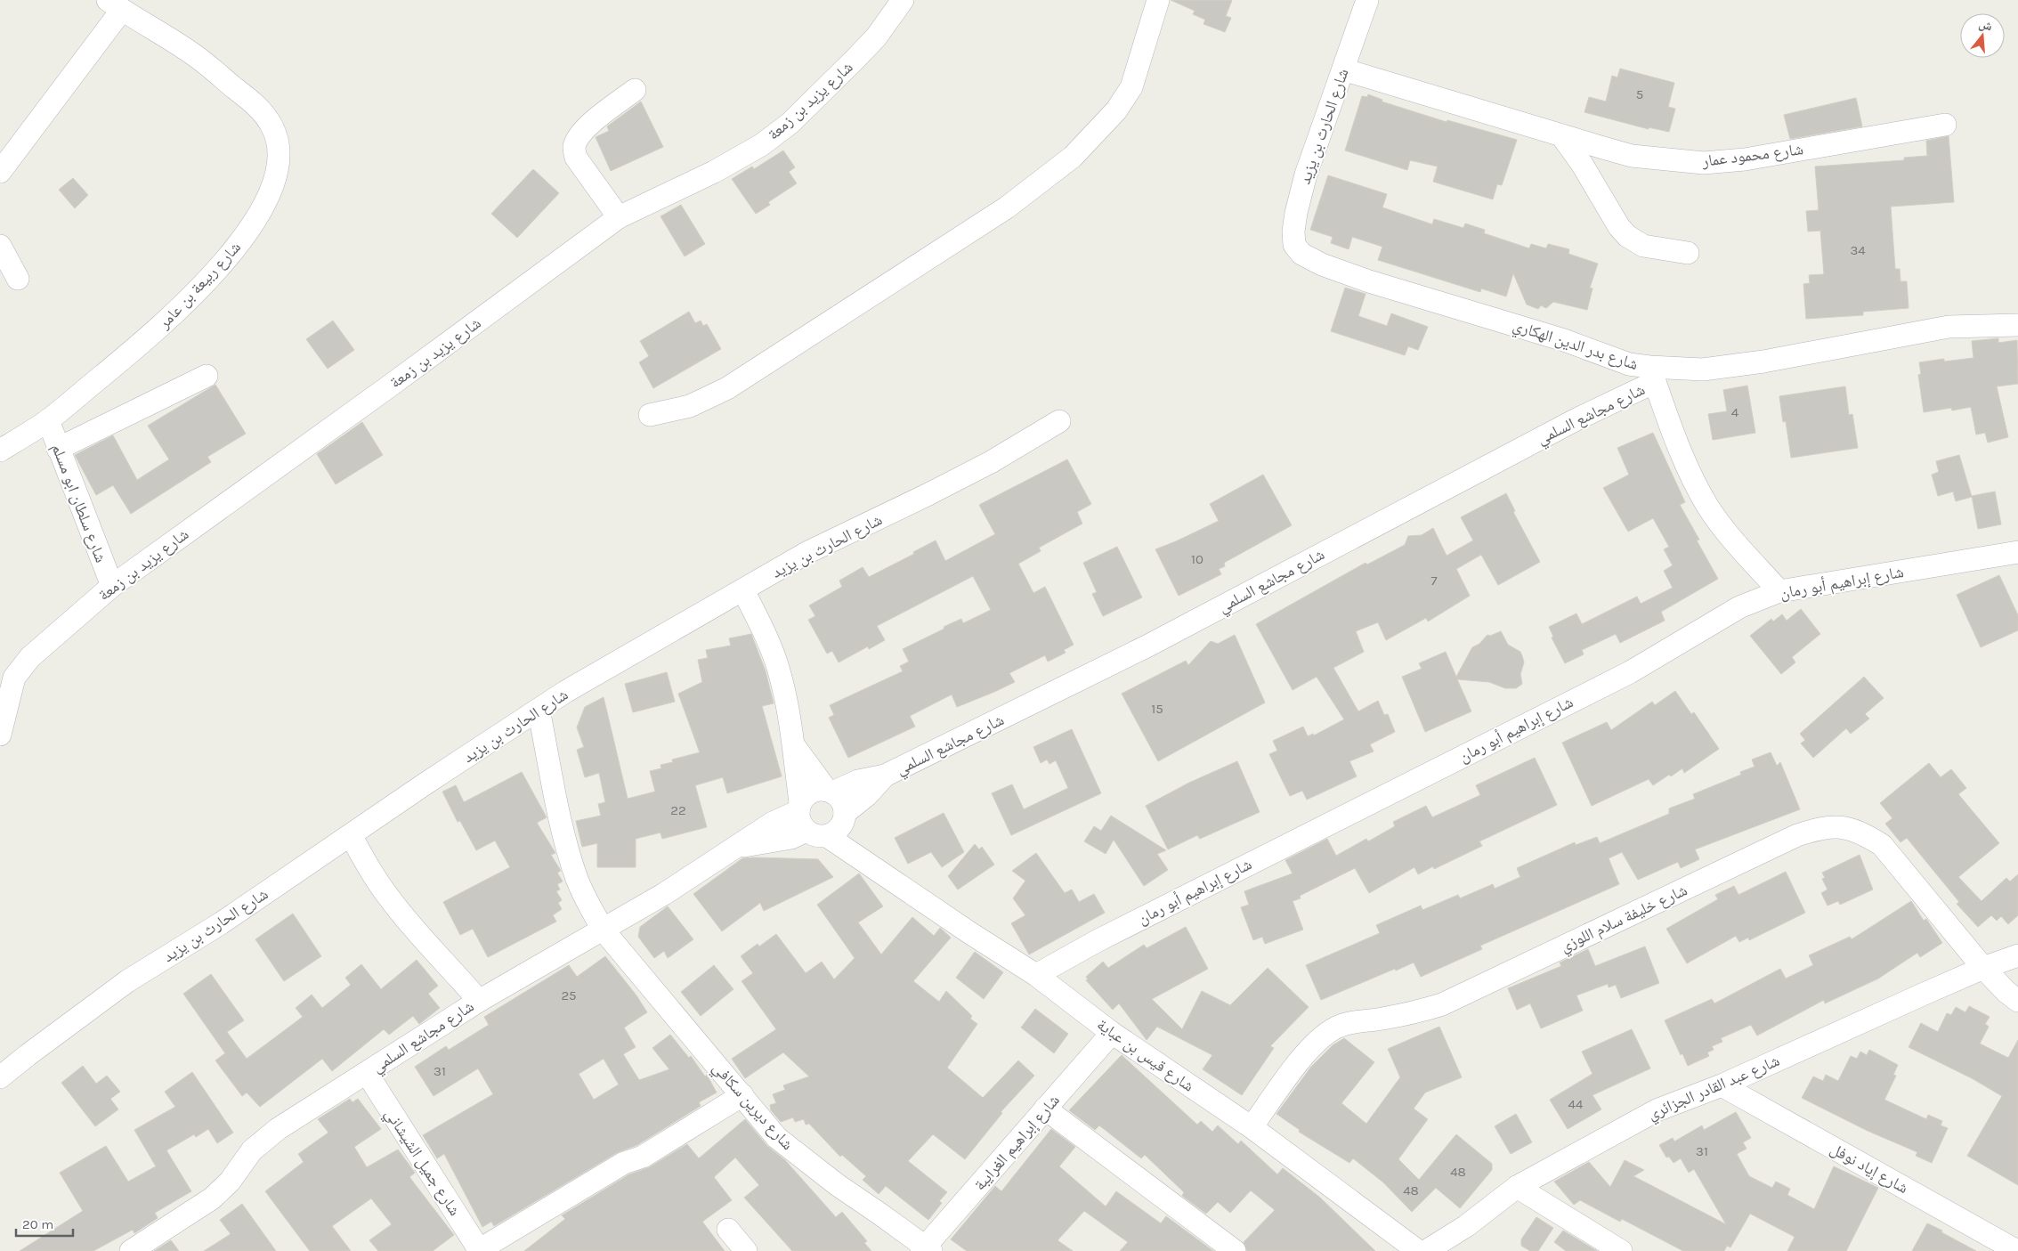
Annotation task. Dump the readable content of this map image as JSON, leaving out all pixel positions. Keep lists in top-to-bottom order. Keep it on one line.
{"streets":{"street":["شارع يزيد بن زمعة","شارع الحارث بن يزيد","شارع محمود عمار","شارع ربيعة بن عامر","شارع بدر الدين الهكاري","شارع مجاشع السلمي","شارع سلطان ابو مسلم","شارع إبراهيم أبو رمان","شارع خليفة سلام اللوزي","شارع قيس بن عباية","شارع عبد القادر الجزائري","شارع ديرين سكافي","شارع إبراهيم الغرايبة","شارع جميل الشيشاني","شارع إياد نوفل"]},"crossings":[["شارع يزيد بن زمعة","شارع سلطان ابو مسلم"],["شارع الحارث بن يزيد","شارع محمود عمار"],["شارع الحارث بن يزيد","شارع بدر الدين الهكاري"],["شارع الحارث بن يزيد","شارع ديرين سكافي"],["شارع ربيعة بن عامر","شارع سلطان ابو مسلم"],["شارع بدر الدين الهكاري","شارع مجاشع السلمي"],["شارع مجاشع السلمي","شارع قيس بن عباية"],["شارع مجاشع السلمي","شارع ديرين سكافي"],["شارع مجاشع السلمي","شارع جميل الشيشاني"],["شارع إبراهيم أبو رمان","شارع قيس بن عباية"],["شارع خليفة سلام اللوزي","شارع قيس بن عباية"],["شارع خليفة سلام اللوزي","شارع عبد القادر الجزائري"],["شارع قيس بن عباية","شارع إبراهيم الغرايبة"],["شارع عبد القادر الجزائري","شارع إياد نوفل"],["شارع ديرين سكافي","شارع إبراهيم الغرايبة"]],"house_numbers":["5","34","4","10","7","15","22","25","31","44","31","48","48"],"scale_bar":"20 m","north":"top"}
